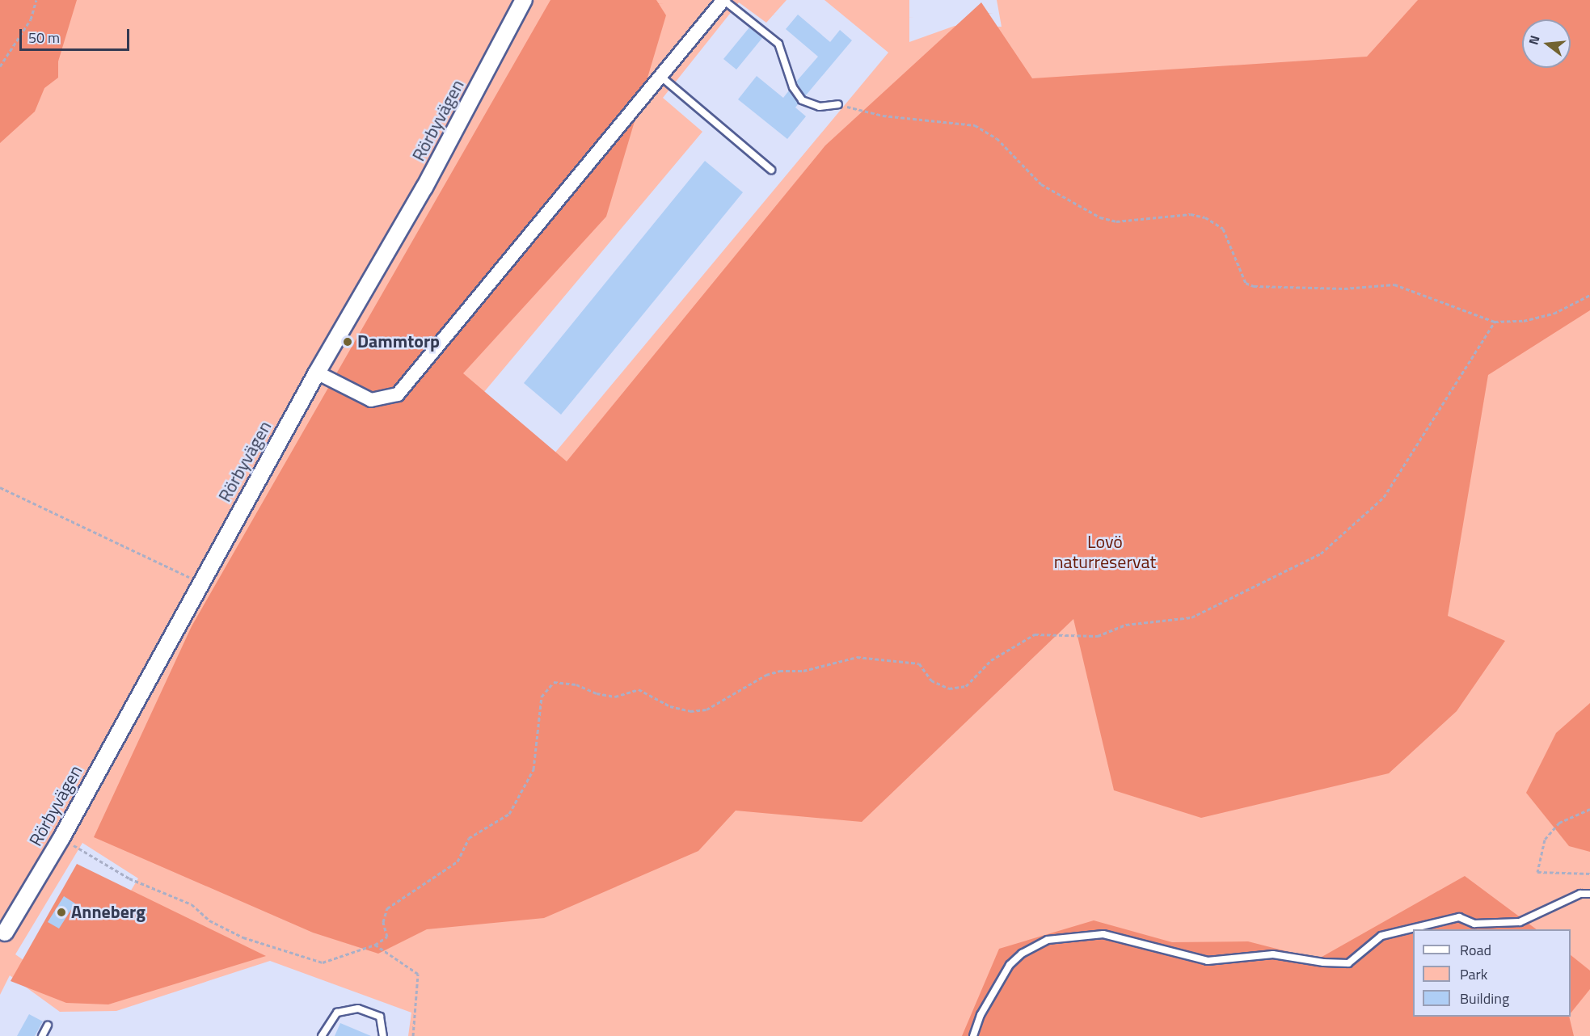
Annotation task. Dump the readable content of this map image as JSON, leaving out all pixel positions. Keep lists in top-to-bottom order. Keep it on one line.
{"streets":{"street":["Rörbyvägen"]},"parks":["Lovö naturreservat"],"places":["Dammtorp","Anneberg"],"legend":["Road","Park","Building"],"scale_bar":"50 m","north":"left"}
